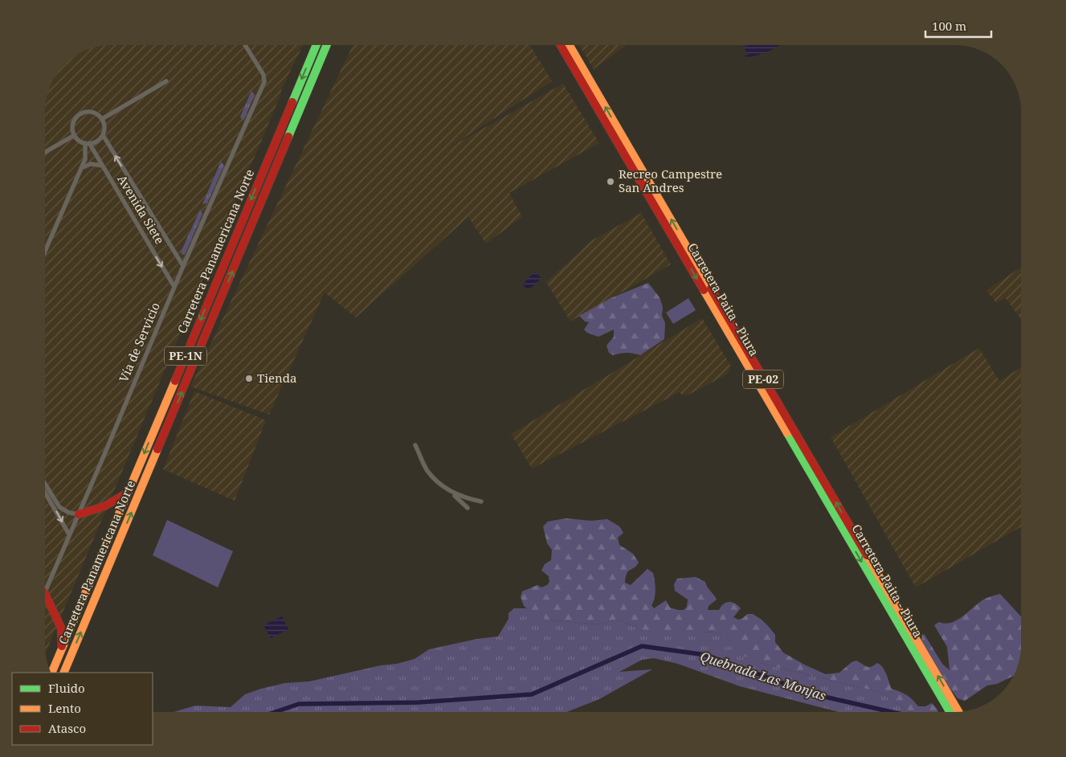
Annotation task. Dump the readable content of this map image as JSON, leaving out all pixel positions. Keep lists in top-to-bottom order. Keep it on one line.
{"streets":{"highway":["Carretera Panamericana Norte","Carretera Paita - Piura","PE-1N","PE-02"],"street":["Avenida Siete","Vía de Servicio"]},"crossings":[["Avenida Siete","Vía de Servicio"]],"water":["Quebrada Las Monjas"],"places":["Recreo Campestre San Ándres","Tienda"],"legend":["Fluido","Lento","Atasco"],"scale_bar":"100 m"}
